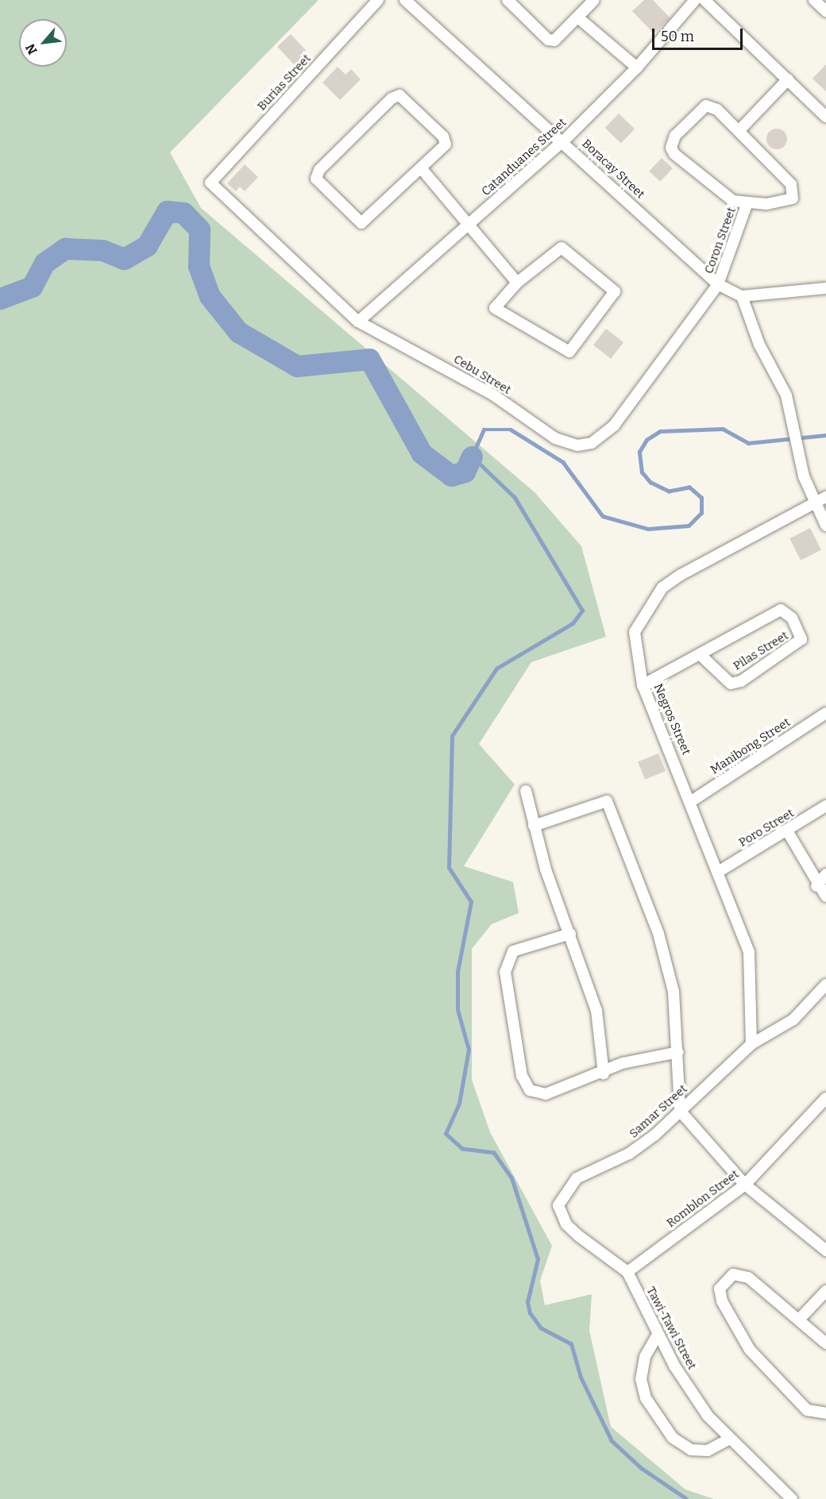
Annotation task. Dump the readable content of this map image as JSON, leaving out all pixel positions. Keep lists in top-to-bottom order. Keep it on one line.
{"streets":{"street":["Burias Street","Catanduanes Street","Boracay Street","Coron Street","Cebu Street","Pilas Street","Negros Street","Manibong Street","Poro Street","Samar Street","Romblon Street","Tawi-Tawi Street"]},"crossings":[["Burias Street","Cebu Street"],["Catanduanes Street","Boracay Street"],["Catanduanes Street","Cebu Street"],["Boracay Street","Coron Street"],["Boracay Street","Cebu Street"],["Coron Street","Cebu Street"],["Pilas Street","Negros Street"],["Negros Street","Manibong Street"],["Negros Street","Poro Street"],["Negros Street","Samar Street"],["Samar Street","Romblon Street"],["Samar Street","Tawi-Tawi Street"],["Romblon Street","Tawi-Tawi Street"]],"scale_bar":"50 m","north":"bottom left"}
